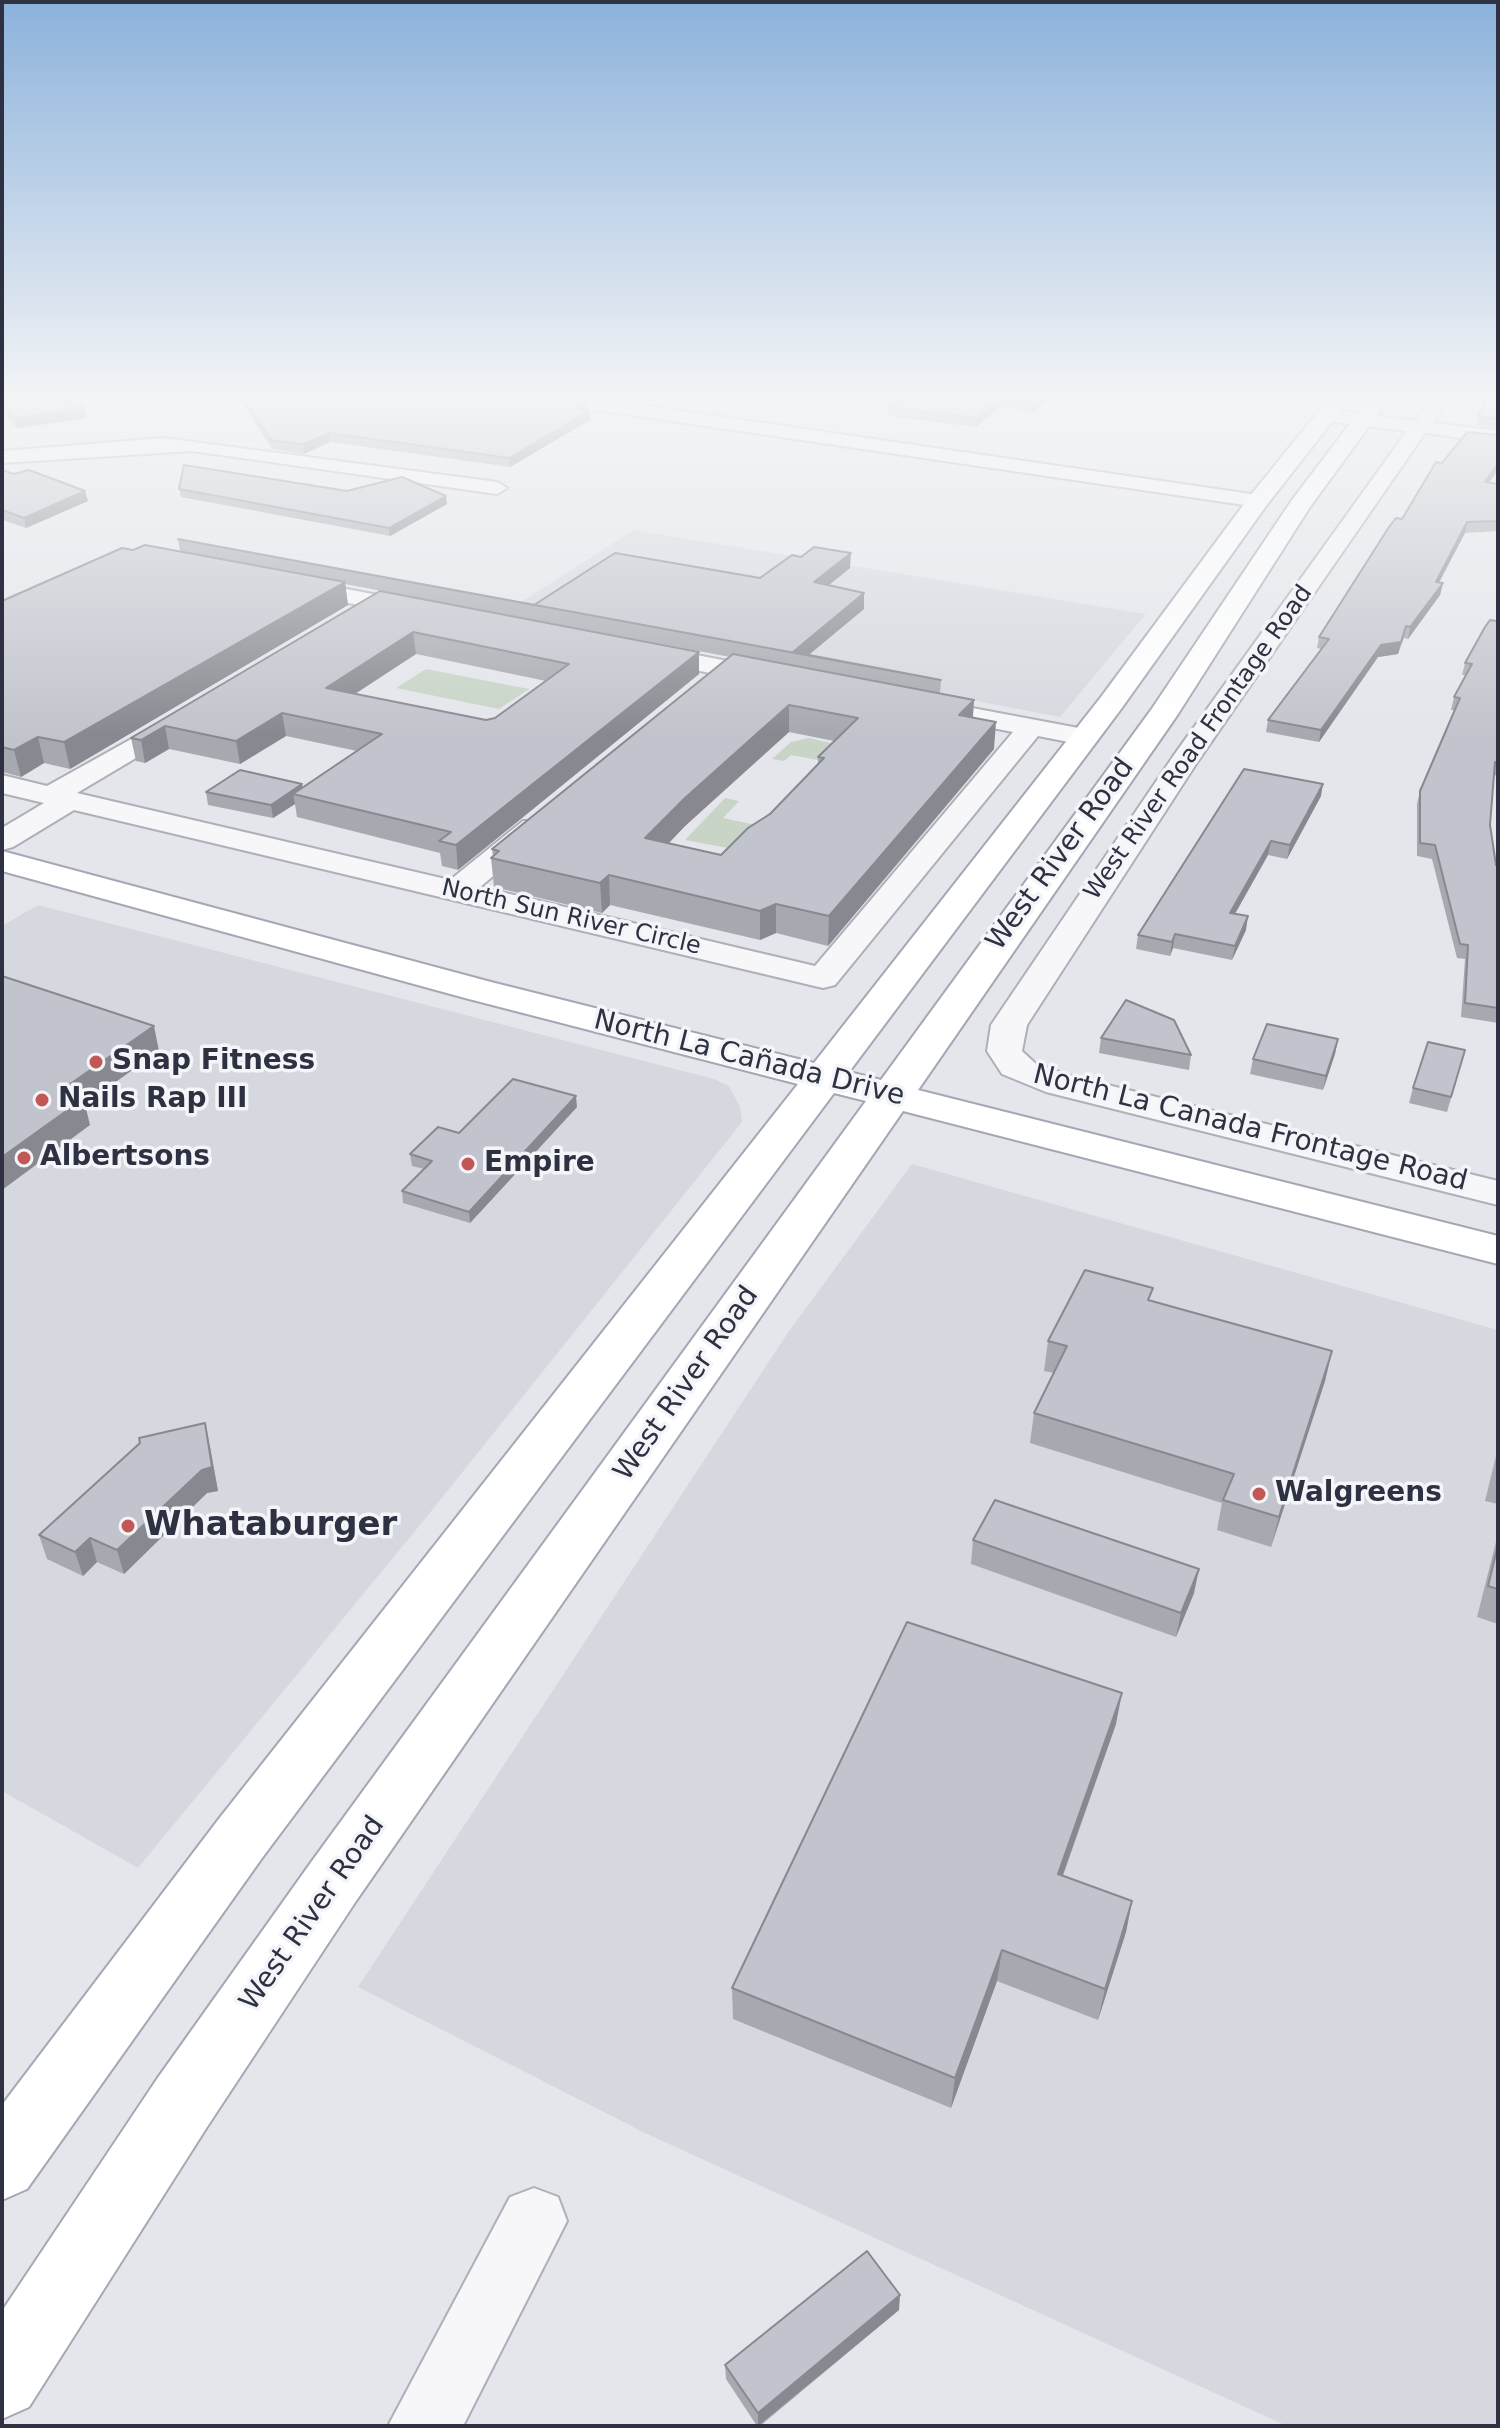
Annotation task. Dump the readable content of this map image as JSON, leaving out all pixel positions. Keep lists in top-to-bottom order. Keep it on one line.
{"streets":{"main road":["West River Road","North La Cañada Drive"],"street":["West River Road Frontage Road","North Sun River Circle","North La Canada Frontage Road"]},"crossings":[["West River Road Frontage Road","North La Canada Frontage Road"],["West River Road","North La Cañada Drive"]],"places":["Snap Fitness","Nails Rap III","Albertsons","Empire","Walgreens","Whataburger"]}
